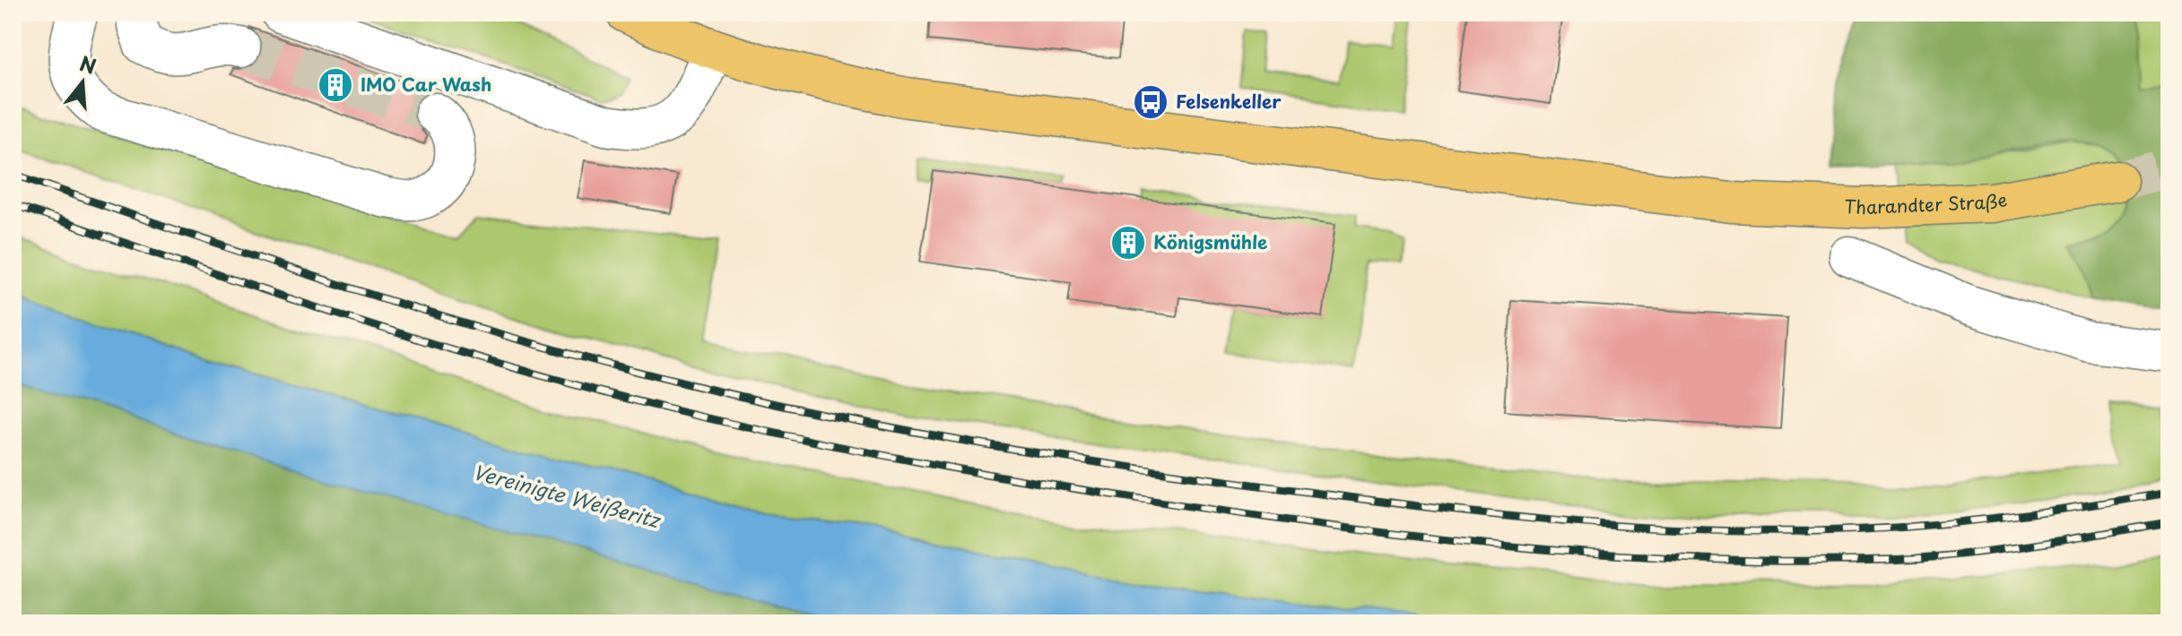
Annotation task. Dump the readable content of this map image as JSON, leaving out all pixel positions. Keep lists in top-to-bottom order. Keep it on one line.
{"streets":{"main road":["Tharandter Straße"]},"water":["Vereinigte Weißeritz"],"places":{"building":["IMO Car Wash","Königsmühle"],"bus stop":["Felsenkeller"]},"north":"top"}
